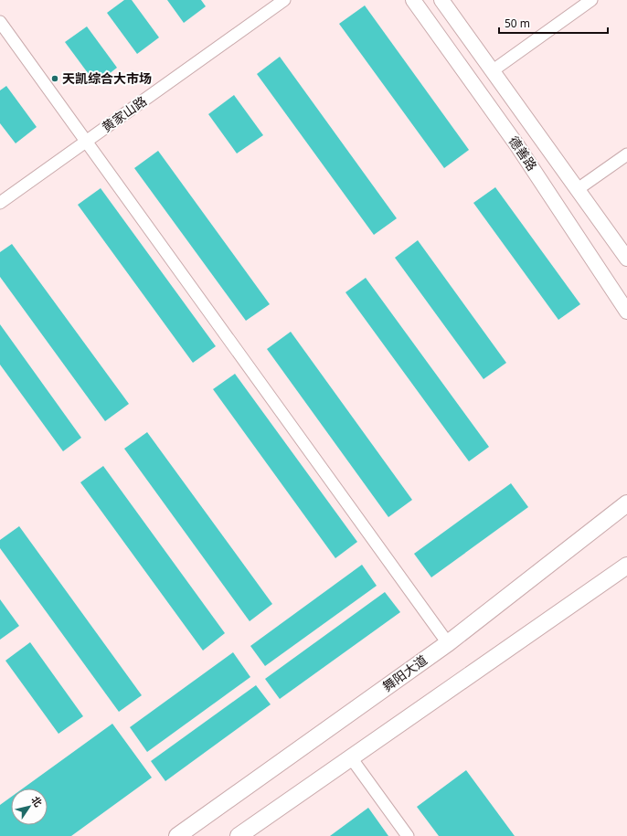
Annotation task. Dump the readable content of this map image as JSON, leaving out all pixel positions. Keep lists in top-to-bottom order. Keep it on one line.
{"streets":{"main road":["舞阳大道"],"street":["黄家山路","德善路"]},"places":["天凯综合大市场"],"scale_bar":"50 m","north":"top right"}
